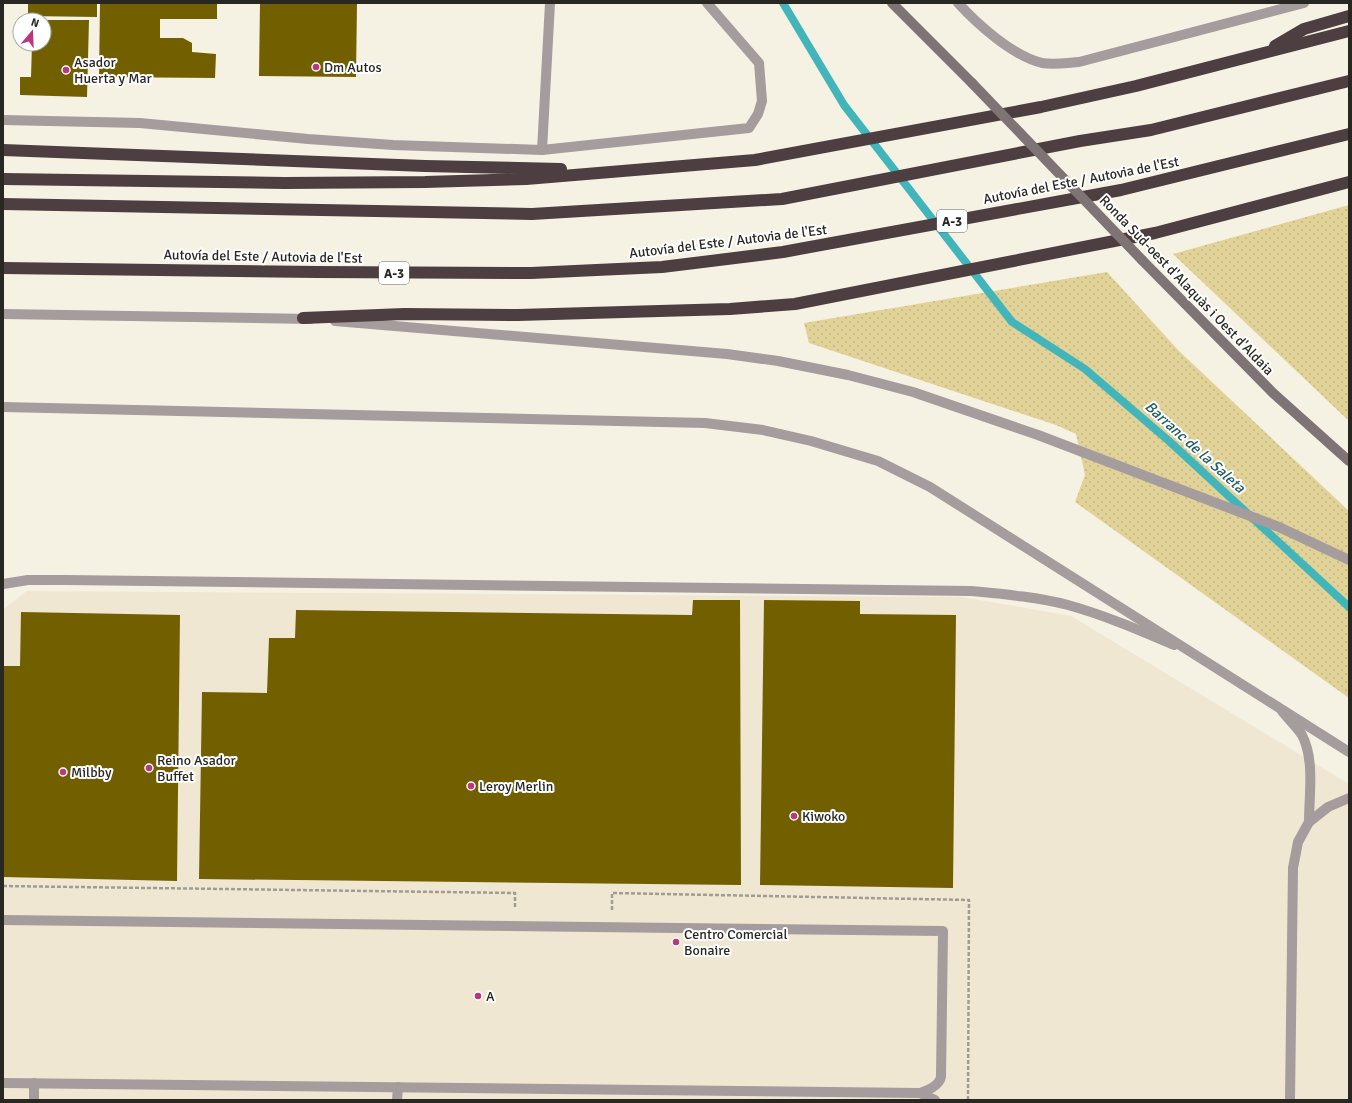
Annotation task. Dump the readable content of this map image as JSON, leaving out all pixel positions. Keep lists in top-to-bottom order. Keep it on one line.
{"streets":{"highway":["Autovía del Este / Autovia de l'Est","A-3"],"main road":["Ronda Sud-oest d'Alaquàs i Oest d'Aldaia"]},"water":["Barranc de la Saleta"],"places":["Dm Autos","Asador Huerta y Mar","Reino Asador Buffet","Milbby","Leroy Merlin","Kiwoko","Centro Comercial Bonaire","A"],"north":"top"}
